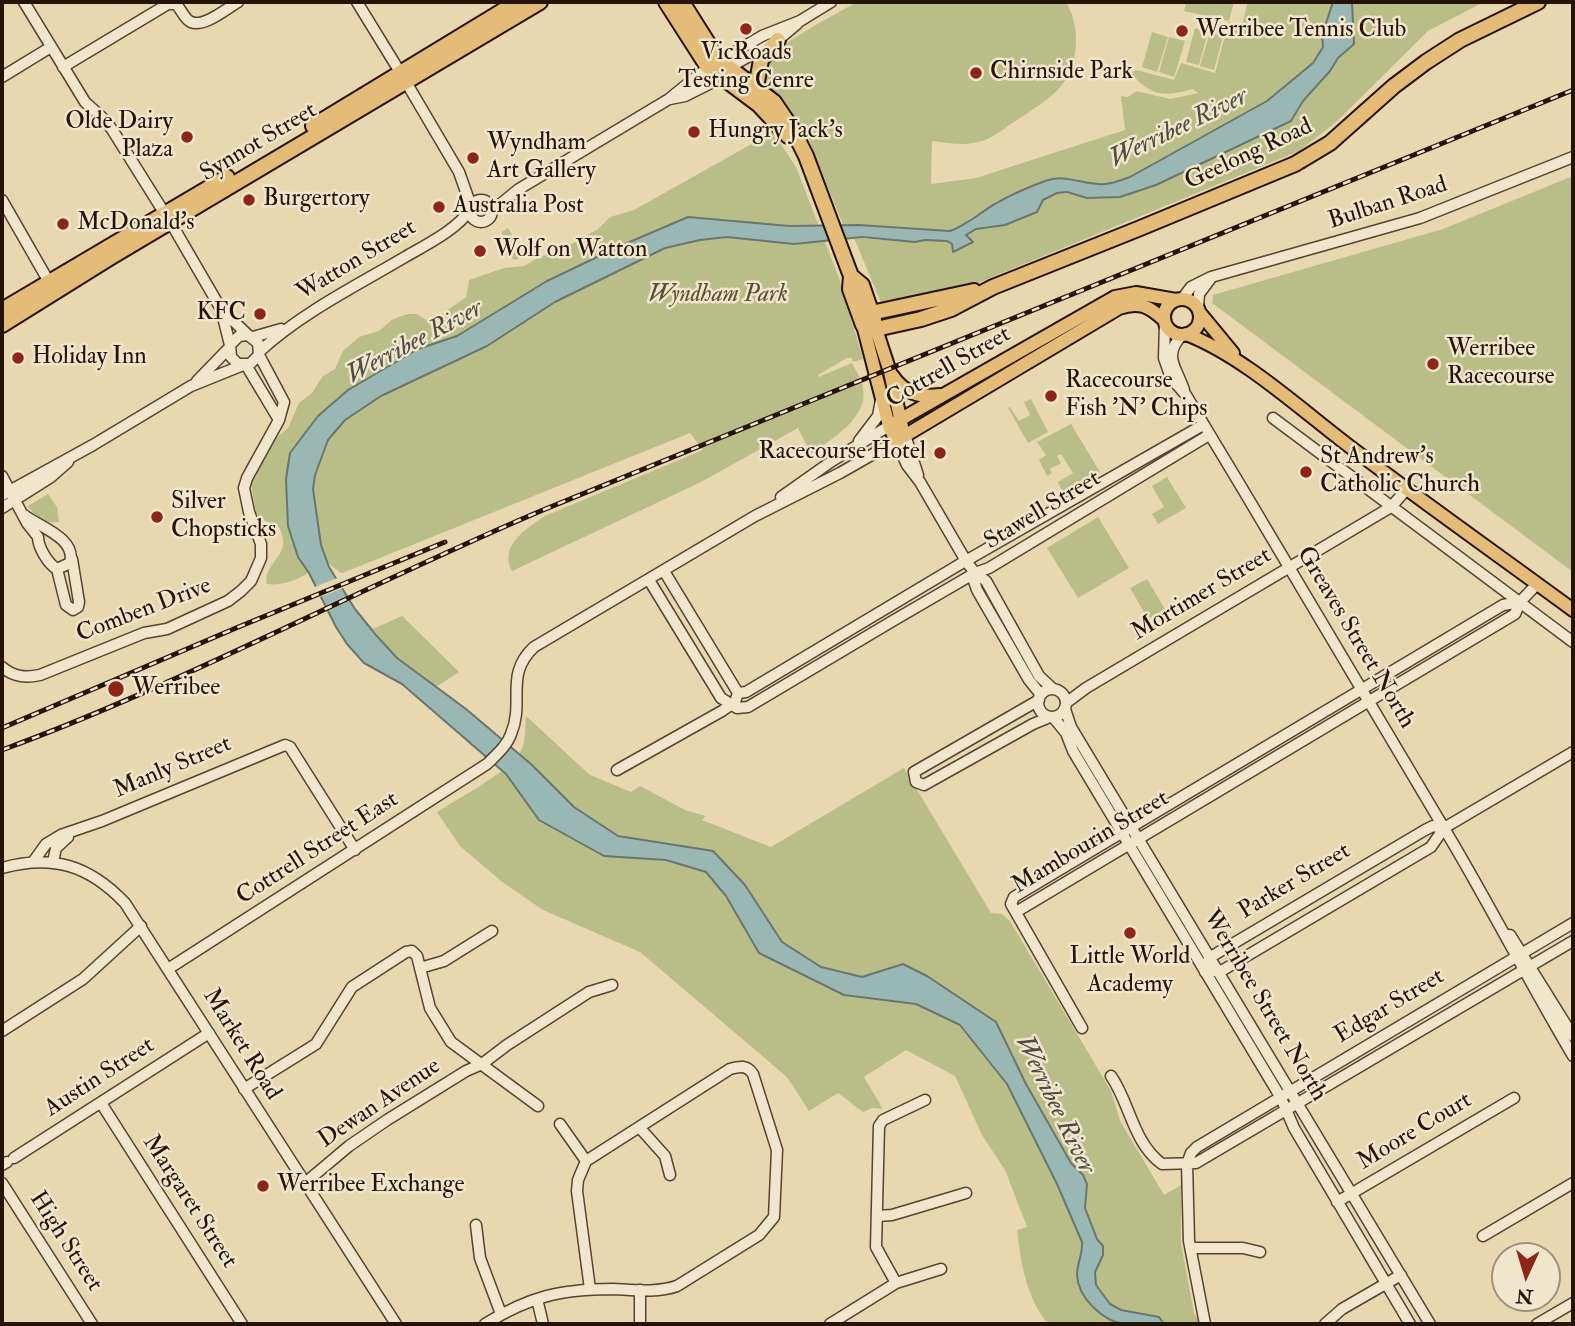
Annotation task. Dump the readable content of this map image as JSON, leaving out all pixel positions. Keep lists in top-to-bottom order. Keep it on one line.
{"streets":{"highway":["Synnot Street","Geelong Road"],"main road":["Cottrell Street","Werribee Street North"],"street":["Bulban Road","Watton Street","Stawell Street","Mortimer Street","Comben Drive","Greaves Street North","Manly Street","Mambourin Street","Cottrell Street East","Parker Street","Edgar Street","Market Road","Austin Street","Dewan Avenue","Moore Court","Margaret Street","High Street"]},"crossings":[["Geelong Road","Werribee Street North"],["Bulban Road","Cottrell Street"],["Bulban Road","Greaves Street North"],["Cottrell Street","Greaves Street North"],["Cottrell Street","Cottrell Street East"],["Cottrell Street","Werribee Street North"],["Stawell Street","Greaves Street North"],["Stawell Street","Werribee Street North"],["Mortimer Street","Greaves Street North"],["Mortimer Street","Werribee Street North"],["Greaves Street North","Mambourin Street"],["Greaves Street North","Parker Street"],["Greaves Street North","Edgar Street"],["Manly Street","Cottrell Street East"],["Manly Street","Market Road"],["Mambourin Street","Werribee Street North"],["Cottrell Street East","Market Road"],["Parker Street","Werribee Street North"],["Werribee Street North","Edgar Street"],["Werribee Street North","Moore Court"],["Market Road","Austin Street"],["Market Road","Dewan Avenue"],["Austin Street","Margaret Street"]],"water":["Werribee River"],"parks":["Wyndham Park"],"places":["VicRoads Testing Cenre","Werribee Tennis Club","Chirnside Park","Hungry Jack's","Olde Dairy Plaza","Wyndham Art Gallery","Burgertory","Australia Post","McDonald's","Wolf on Watton","KFC","Holiday Inn","Werribee Racecourse","Racecourse Fish 'N' Chips","Racecourse Hotel","St Andrew's Catholic Church","Silver Chopsticks","Werribee","Little World Academy","Werribee Exchange"],"north":"bottom"}
